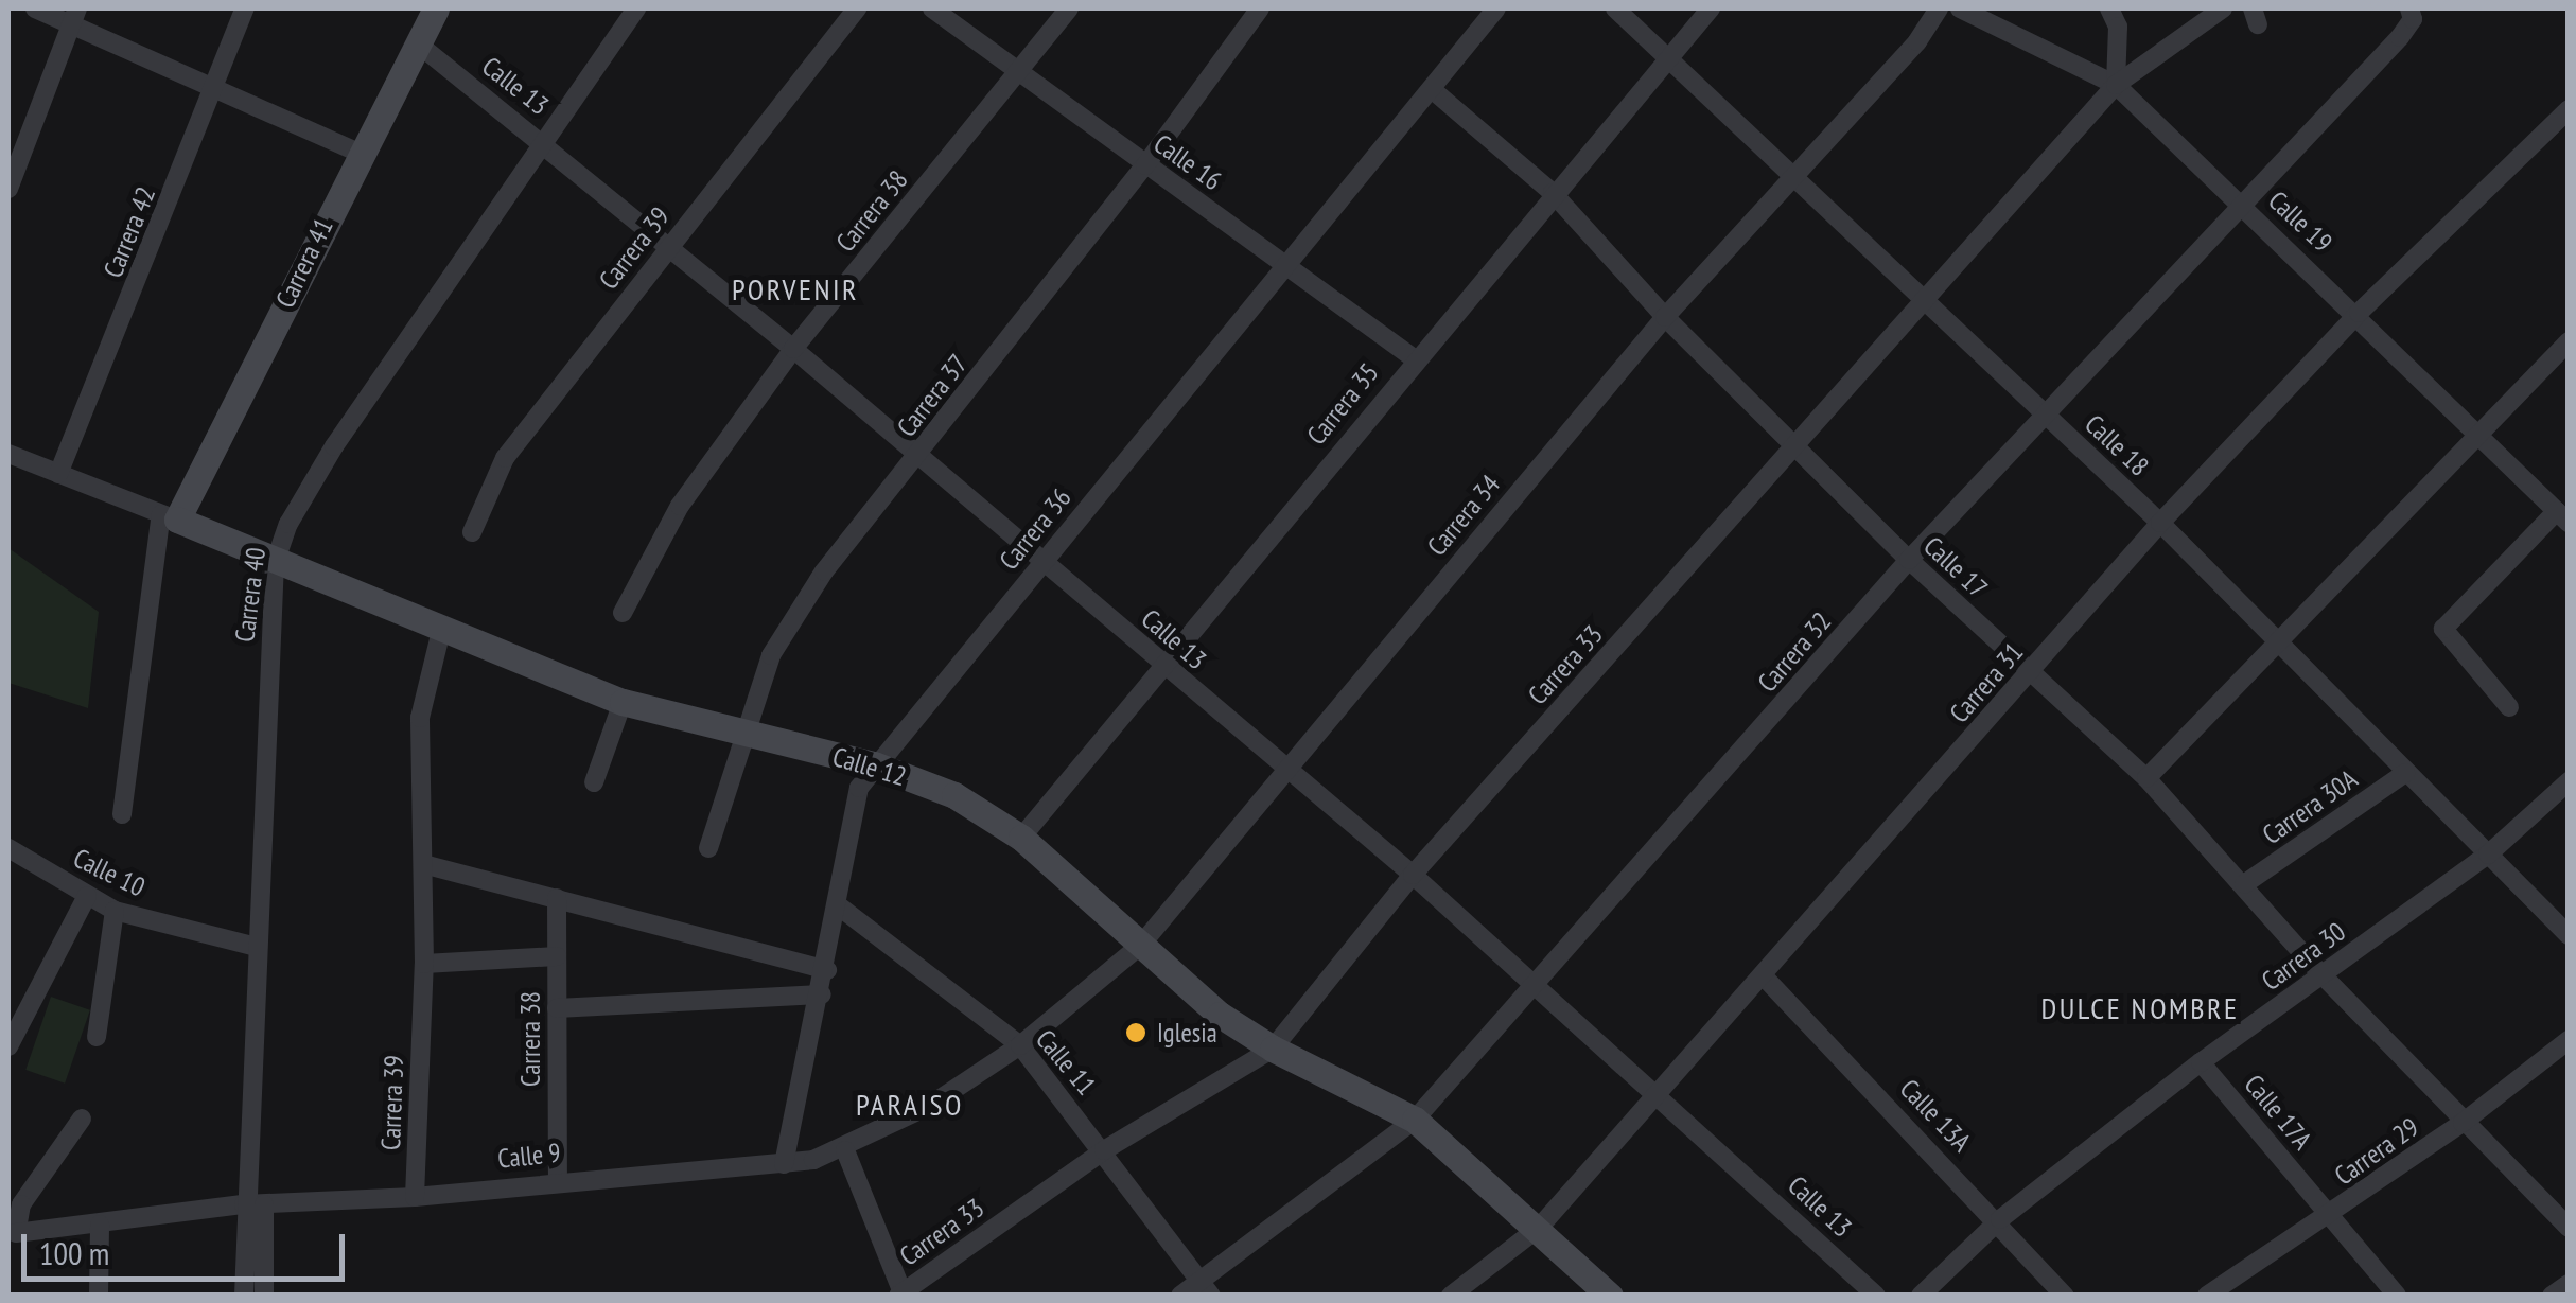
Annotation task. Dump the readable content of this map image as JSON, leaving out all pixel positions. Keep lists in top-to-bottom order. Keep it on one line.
{"streets":{"street":["Calle 13","Calle 16","Carrera 38","Calle 19","Carrera 42","Carrera 39","Carrera 41","Carrera 37","Carrera 35","Calle 18","Carrera 34","Carrera 36","Calle 17","Carrera 40","Carrera 32","Carrera 33","Carrera 31","Calle 12","Carrera 30A","Calle 10","Carrera 30","Calle 11","Calle 17A","Calle 13A","Carrera 29","Calle 9"]},"crossings":[["Calle 13","Carrera 38"],["Calle 13","Carrera 39"],["Calle 13","Carrera 41"],["Calle 13","Carrera 37"],["Calle 13","Carrera 35"],["Calle 13","Carrera 34"],["Calle 13","Carrera 36"],["Calle 13","Carrera 40"],["Calle 13","Carrera 32"],["Calle 13","Carrera 33"],["Calle 13","Carrera 31"],["Calle 16","Carrera 38"],["Calle 16","Carrera 37"],["Calle 16","Carrera 35"],["Calle 16","Carrera 36"],["Carrera 38","Calle 9"],["Calle 19","Carrera 32"],["Calle 19","Carrera 33"],["Calle 19","Carrera 31"],["Carrera 42","Calle 12"],["Carrera 39","Calle 12"],["Carrera 39","Calle 9"],["Carrera 41","Calle 12"],["Carrera 37","Calle 12"],["Carrera 35","Calle 18"],["Carrera 35","Calle 17"],["Carrera 35","Calle 12"],["Calle 18","Carrera 34"],["Calle 18","Carrera 32"],["Calle 18","Carrera 33"],["Calle 18","Carrera 31"],["Calle 18","Carrera 30A"],["Calle 18","Carrera 30"],["Carrera 34","Calle 17"],["Carrera 34","Calle 12"],["Carrera 34","Calle 11"],["Carrera 34","Calle 9"],["Carrera 36","Calle 17"],["Carrera 36","Calle 12"],["Carrera 36","Calle 11"],["Carrera 36","Calle 9"],["Calle 17","Carrera 32"],["Calle 17","Carrera 33"],["Calle 17","Carrera 31"],["Calle 17","Carrera 30A"],["Calle 17","Carrera 30"],["Calle 17","Carrera 29"],["Carrera 40","Calle 12"],["Carrera 40","Calle 10"],["Carrera 40","Calle 9"],["Carrera 32","Calle 12"],["Carrera 32","Calle 11"],["Carrera 33","Calle 12"],["Carrera 33","Calle 11"],["Carrera 31","Calle 12"],["Carrera 31","Calle 13A"],["Carrera 30","Calle 17A"],["Carrera 30","Calle 13A"],["Calle 11","Calle 9"],["Calle 17A","Carrera 29"]],"districts":["PORVENIR","DULCE NOMBRE","PARAISO"],"places":["Iglesia"],"scale_bar":"100 m"}
